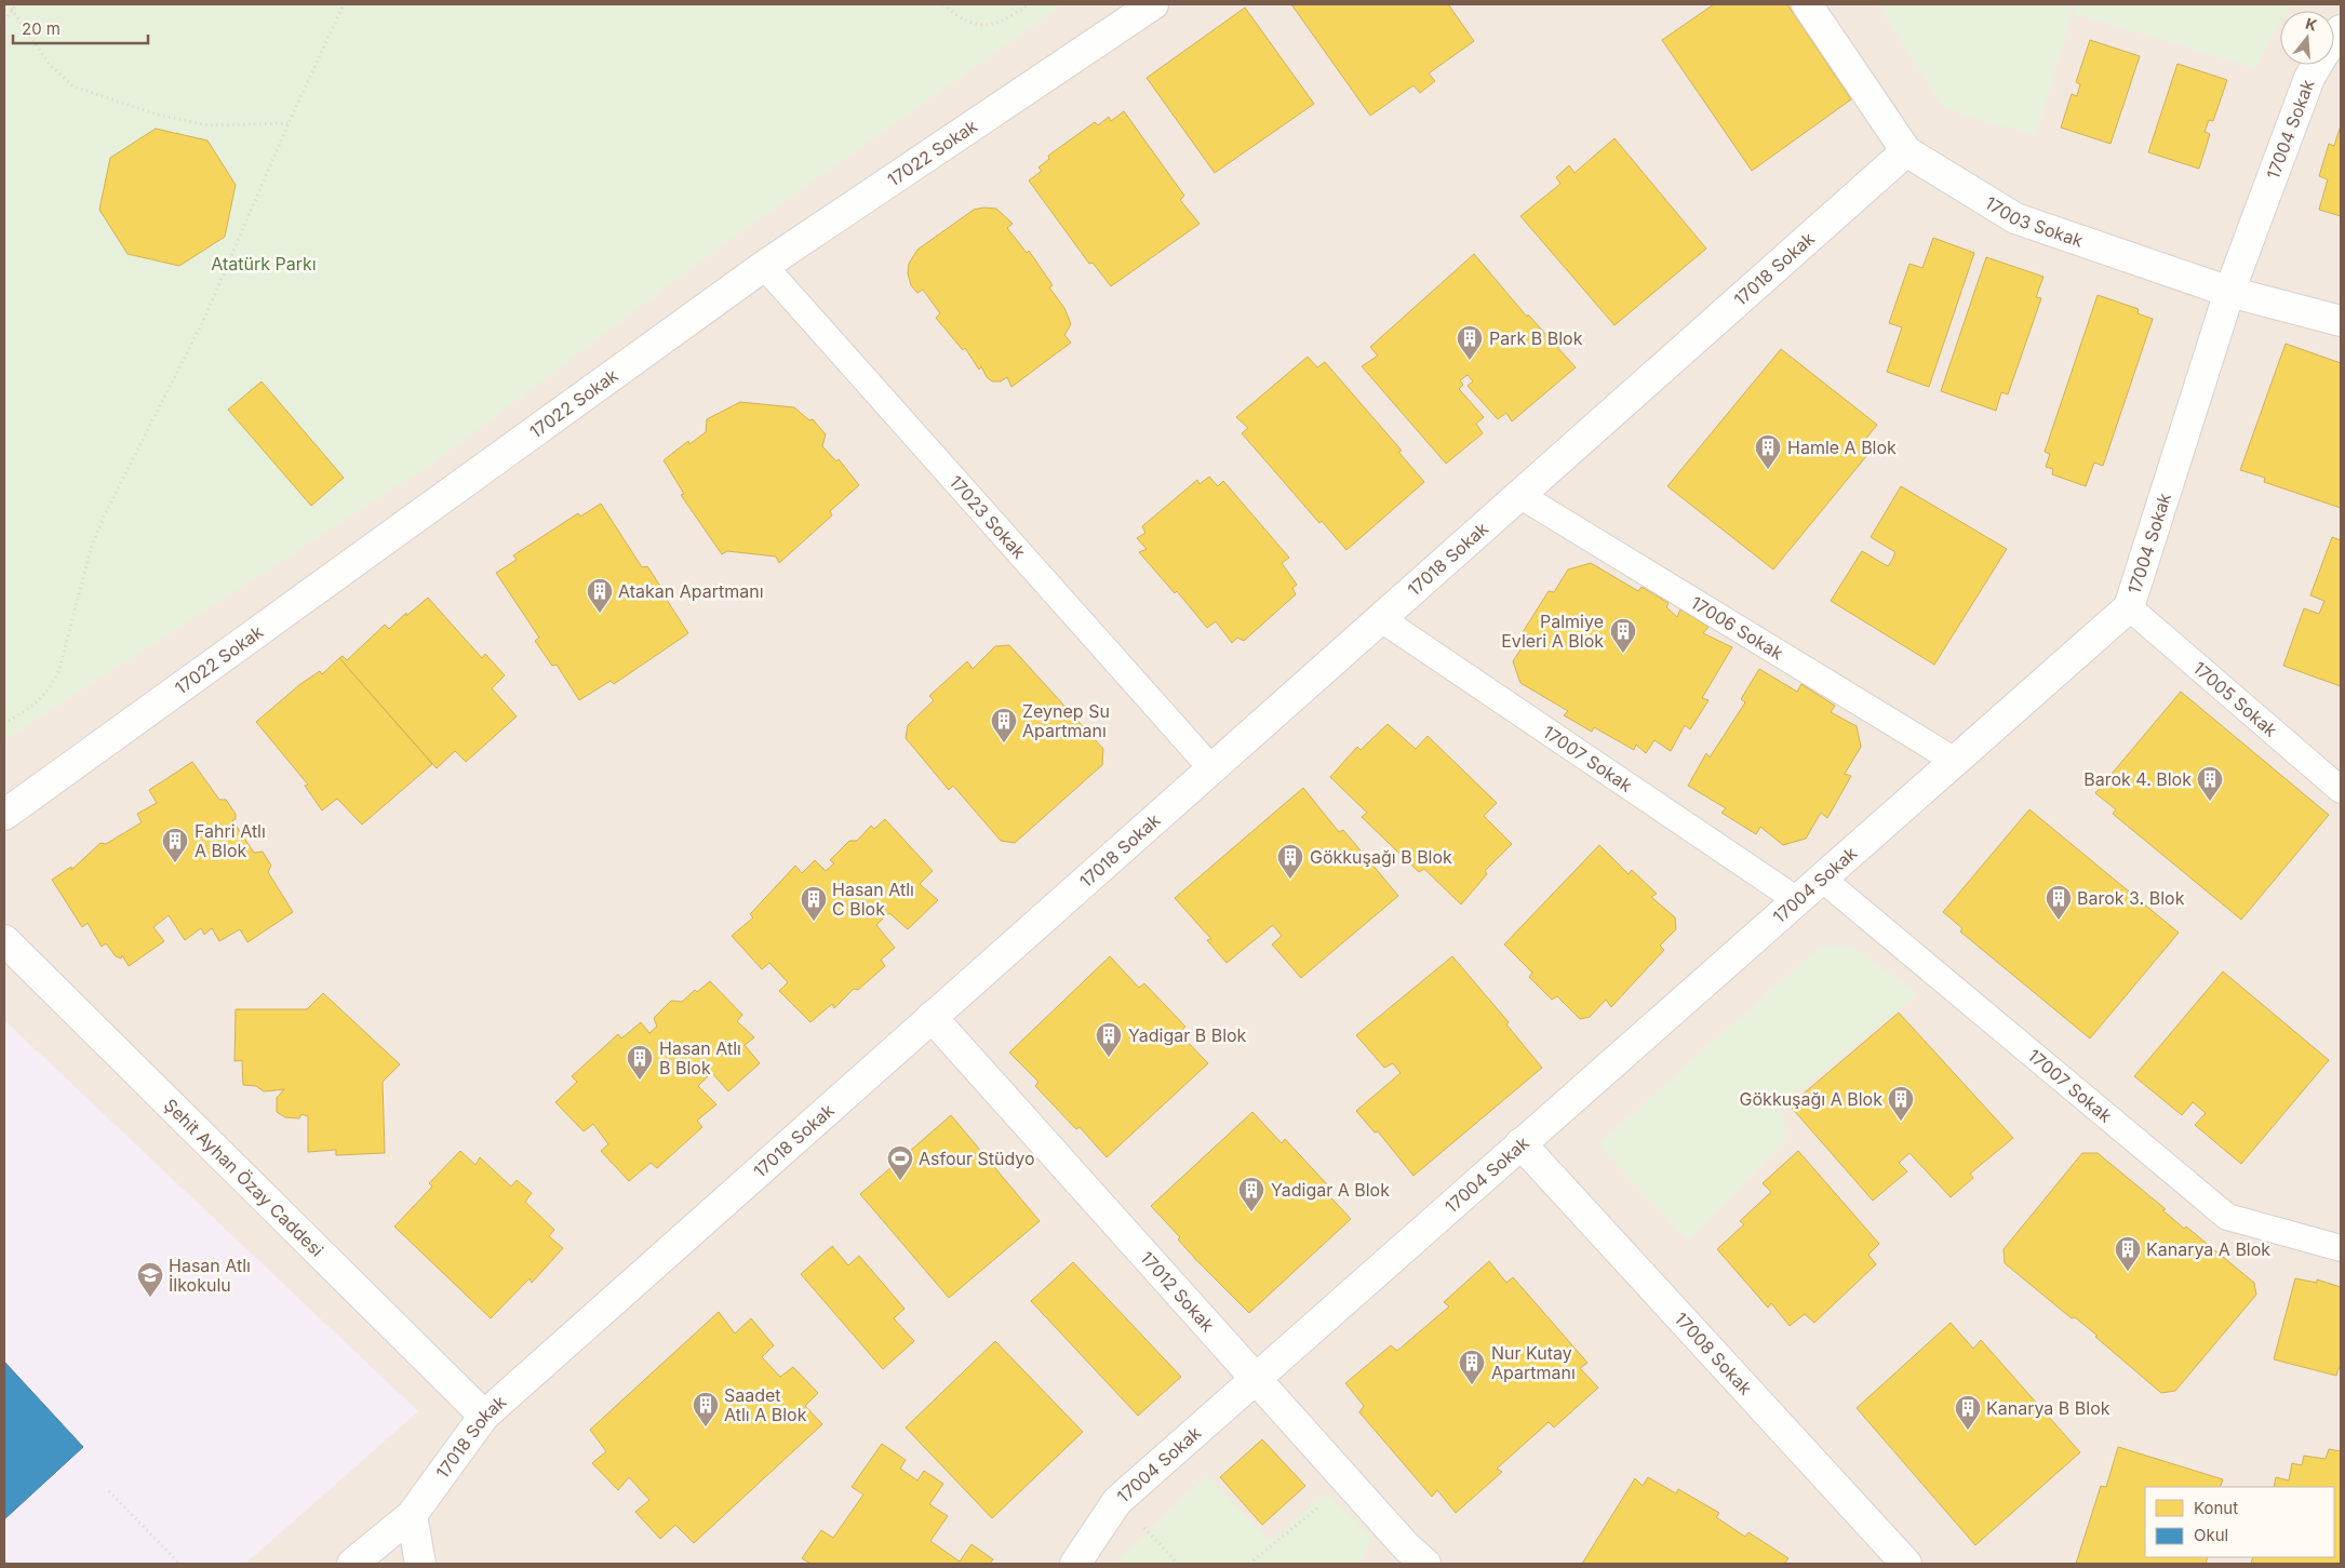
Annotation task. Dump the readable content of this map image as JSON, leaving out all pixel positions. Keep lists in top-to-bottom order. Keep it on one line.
{"streets":{"street":["17004 Sokak","17022 Sokak","17003 Sokak","17018 Sokak","Şehit Ayhan Özay Caddesi","17012 Sokak","17008 Sokak"],"lane":["17023 Sokak","17006 Sokak","17005 Sokak","17007 Sokak"]},"crossings":[["17004 Sokak","17003 Sokak"],["17004 Sokak","17006 Sokak"],["17004 Sokak","17005 Sokak"],["17004 Sokak","17007 Sokak"],["17004 Sokak","17012 Sokak"],["17004 Sokak","17008 Sokak"],["17022 Sokak","17023 Sokak"],["17003 Sokak","17018 Sokak"],["17018 Sokak","17023 Sokak"],["17018 Sokak","17006 Sokak"],["17018 Sokak","17007 Sokak"],["17018 Sokak","Şehit Ayhan Özay Caddesi"],["17018 Sokak","17012 Sokak"]],"parks":["Atatürk Parkı"],"places":{"building":["Park B Blok","Hamle A Blok","Atakan Apartmanı","Palmiye Evleri A Blok","Zeynep Su Apartmanı","Barok 4. Blok","Fahri Atlı A Blok","Gökkuşağı B Blok","Barok 3. Blok","Hasan Atlı C Blok","Yadigar B Blok","Hasan Atlı B Blok","Gökkuşağı A Blok","Yadigar A Blok","Kanarya A Blok","Nur Kutay Apartmanı","Saadet Atlı A Blok","Kanarya B Blok"],"sports":["Asfour Stüdyo"],"school or university":["Hasan Atlı İlkokulu"]},"legend":["Konut","Okul"],"scale_bar":"20 m","north":"top"}
